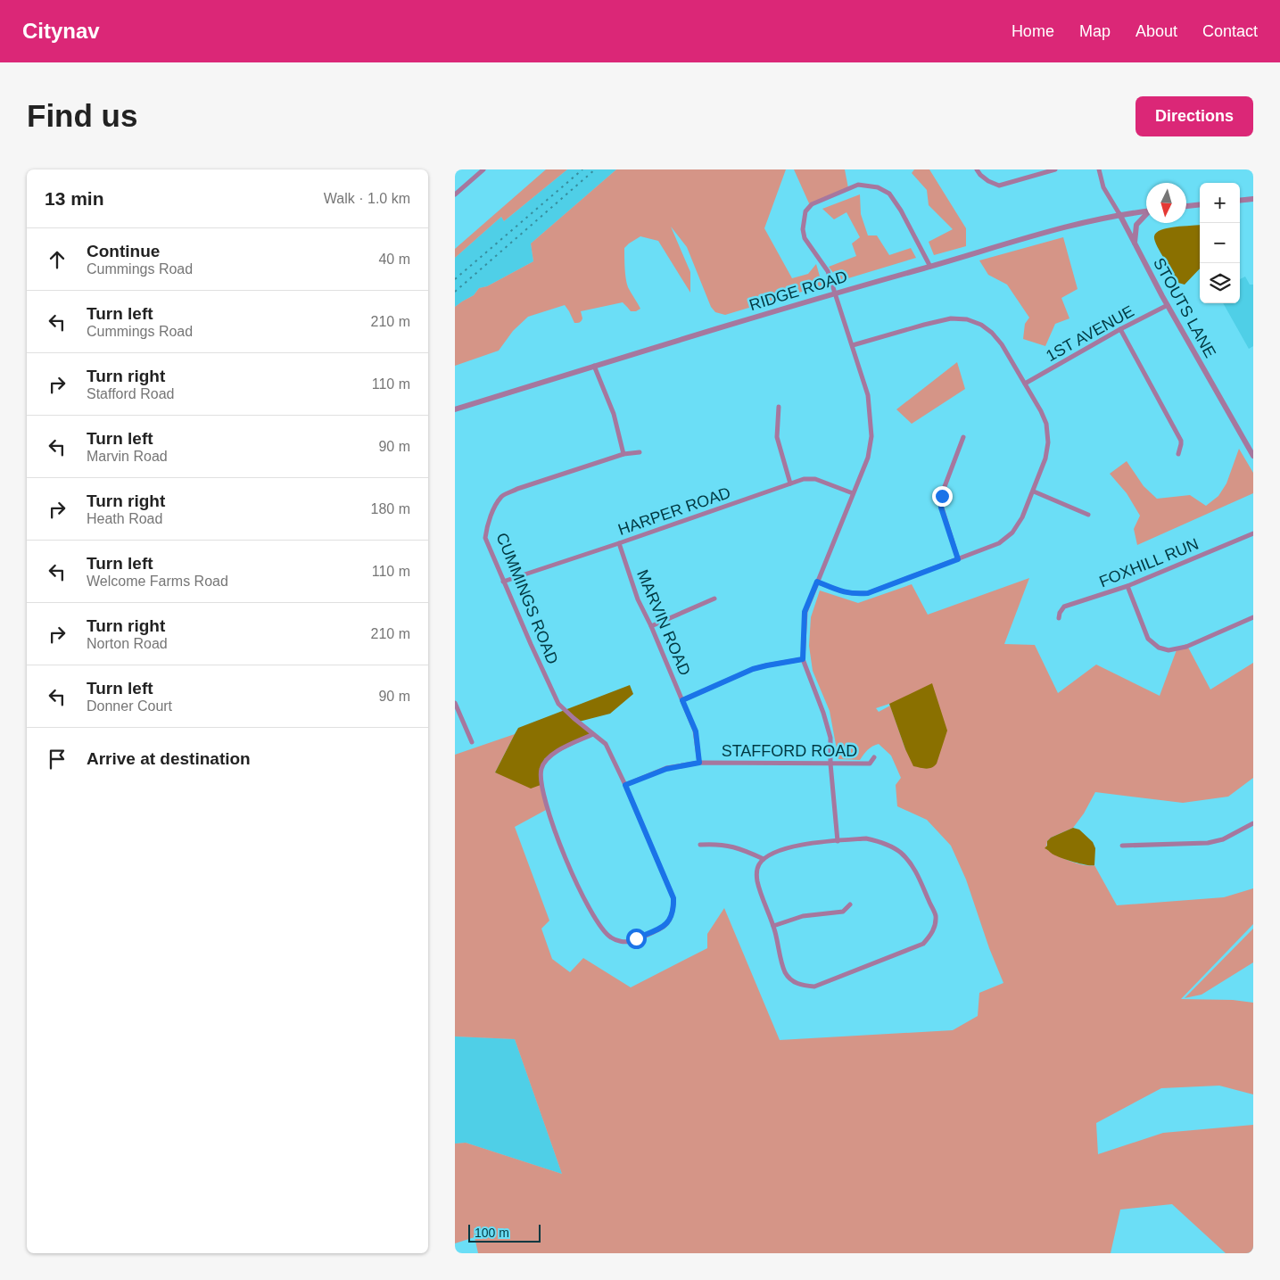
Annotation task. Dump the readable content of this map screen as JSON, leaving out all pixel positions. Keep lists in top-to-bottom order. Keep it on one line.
{"streets":{"street":["RIDGE ROAD","STOUTS LANE","1ST AVENUE","HARPER ROAD","FOXHILL RUN","CUMMINGS ROAD","MARVIN ROAD","STAFFORD ROAD"]},"crossings":[["RIDGE ROAD","STOUTS LANE"],["STOUTS LANE","1ST AVENUE"],["HARPER ROAD","CUMMINGS ROAD"],["HARPER ROAD","MARVIN ROAD"],["CUMMINGS ROAD","STAFFORD ROAD"],["MARVIN ROAD","STAFFORD ROAD"]],"scale_bar":"100 m","north":"bottom","page":{"header":"Citynav","nav":["Home","Map","About","Contact"],"buttons":"Directions","title":"Find us","heading":["13 min","Walk · 1.0 km"],"map_buttons":["+","−"],"list":[["Continue","Cummings Road","40 m"],["Turn left","Cummings Road","210 m"],["Turn right","Stafford Road","110 m"],["Turn left","Marvin Road","90 m"],["Turn right","Heath Road","180 m"],["Turn left","Welcome Farms Road","110 m"],["Turn right","Norton Road","210 m"],["Turn left","Donner Court","90 m"],"Arrive at destination"],"scale":"100 m"}}
